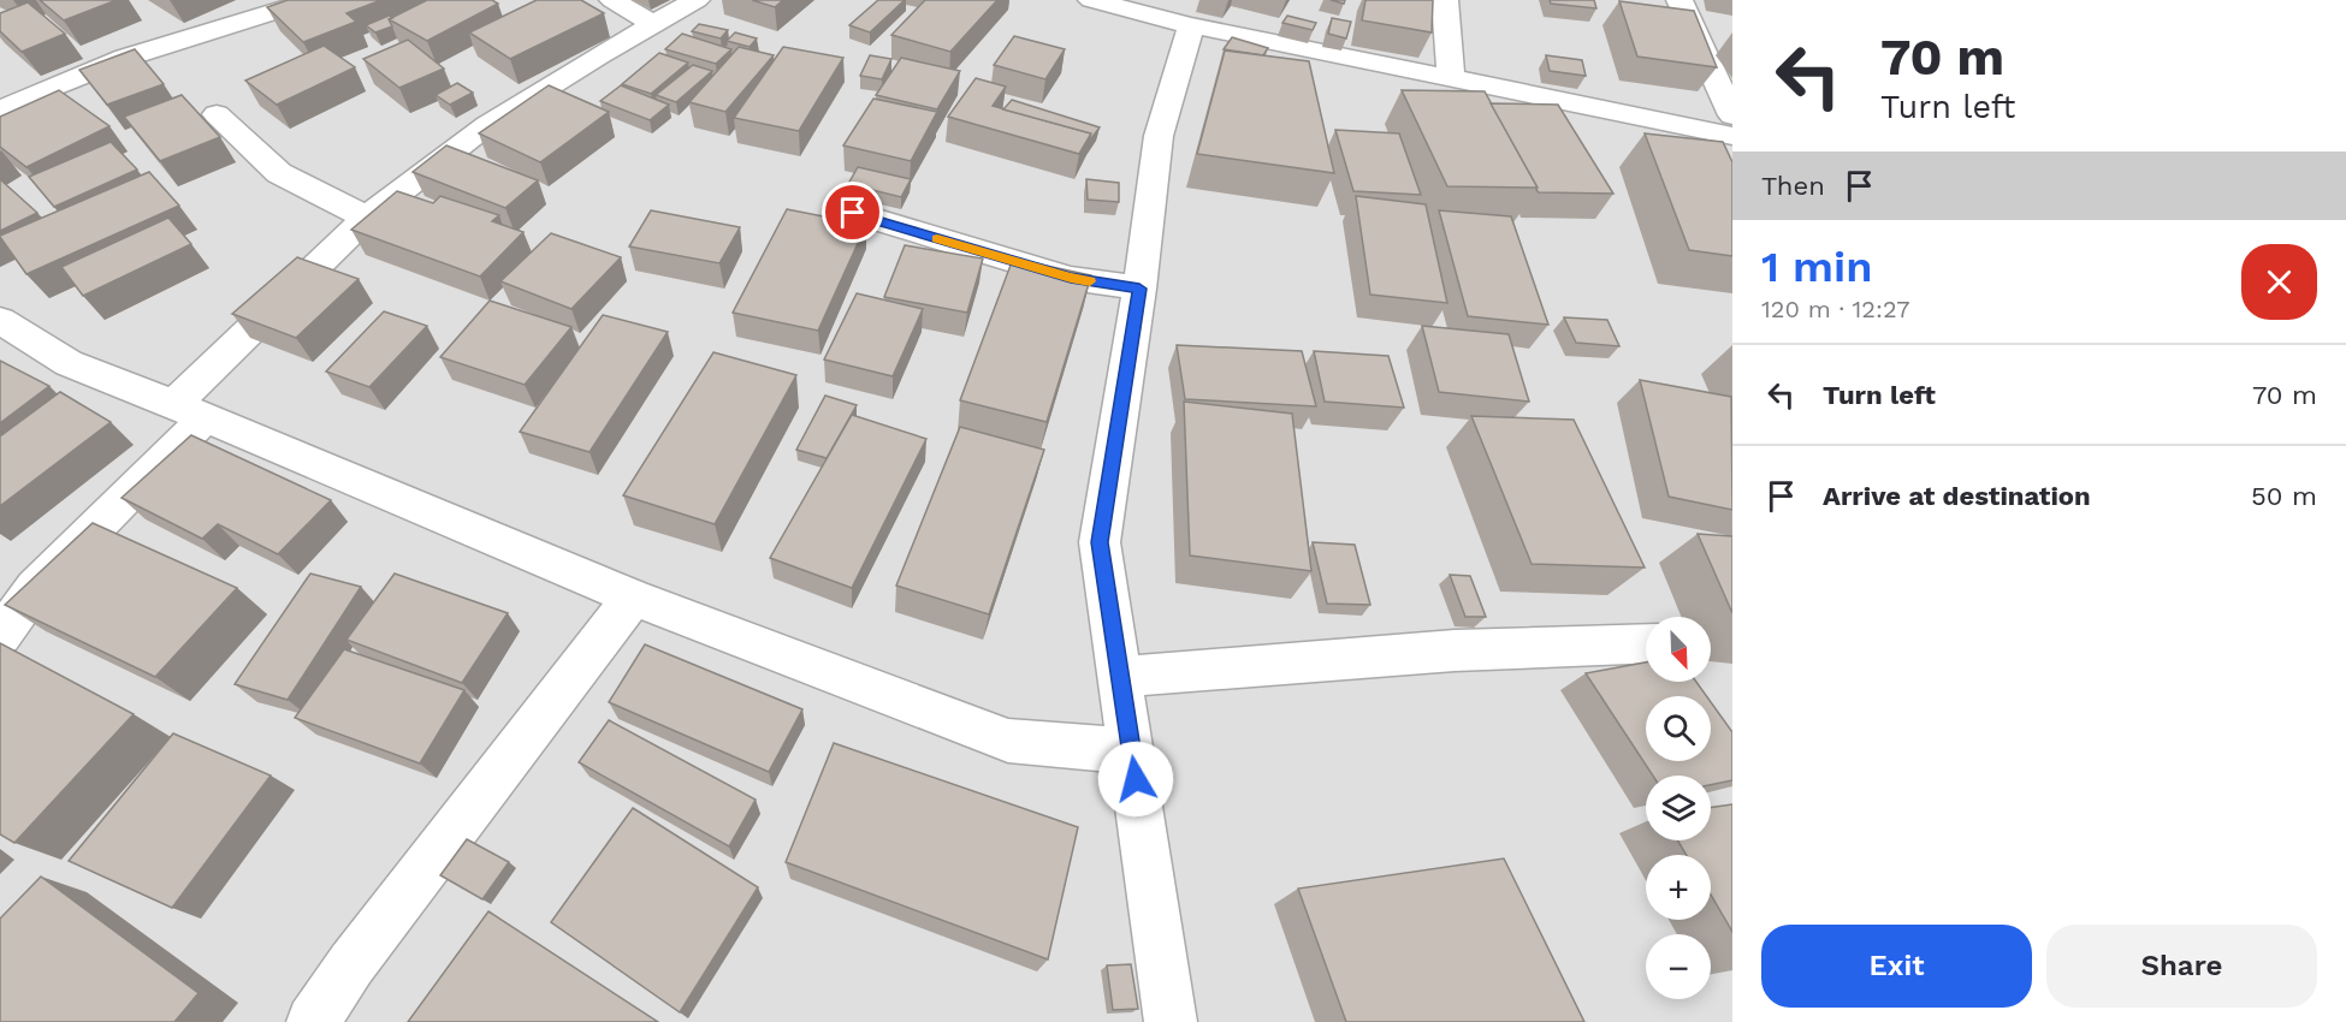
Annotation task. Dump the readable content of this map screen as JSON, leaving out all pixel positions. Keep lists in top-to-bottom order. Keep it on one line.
{"north":"bottom right","page":{"turn":["70 m","Turn left"],"then":"Then","heading":["1 min","120 m · 12:27"],"list":[{"name":"Turn left","value":"70 m"},{"name":"Arrive at destination","value":"50 m"}],"map_buttons":["+","−"],"buttons":["Exit","Share"]}}
